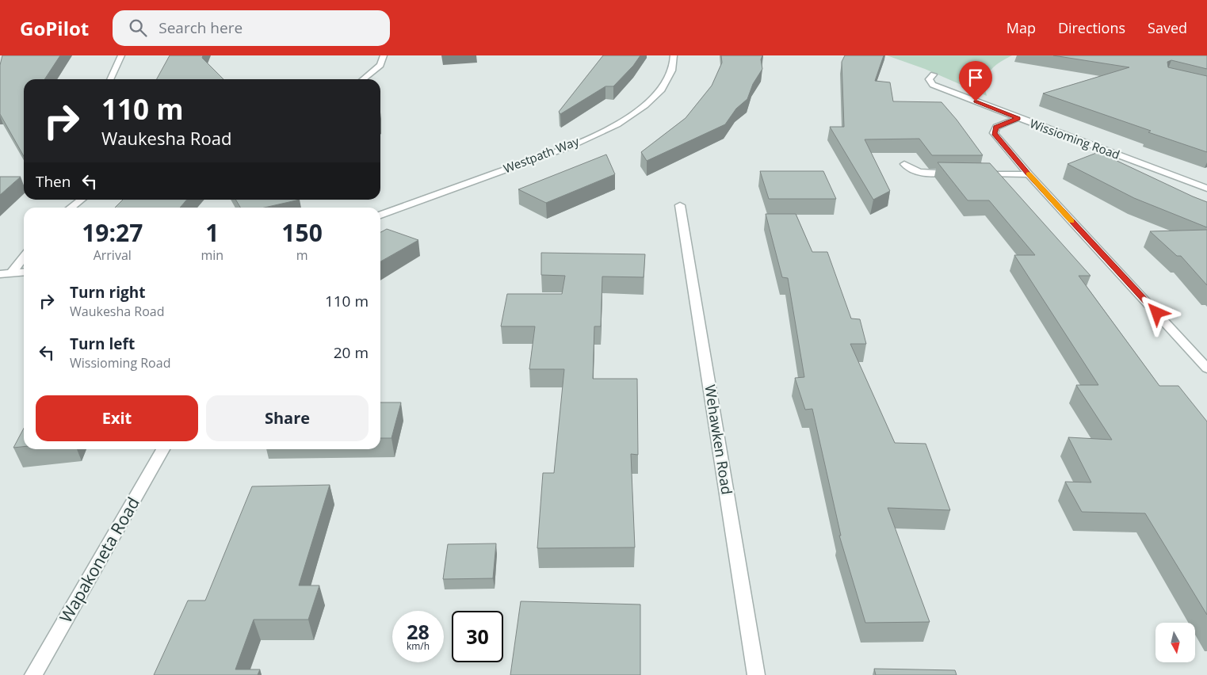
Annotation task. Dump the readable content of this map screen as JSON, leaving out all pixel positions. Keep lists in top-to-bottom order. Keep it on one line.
{"streets":{"street":["Wissioming Road","Westpath Way","Wehawken Road","Wapakoneta Road"]},"north":"bottom","page":{"header":"GoPilot","search":"Search here","nav":["Map","Directions","Saved"],"turn":["110 m","Waukesha Road"],"then":"Then","eta":["19:27","Arrival","1","min","150","m"],"list":[{"name":"Turn right","note":"Waukesha Road","value":"110 m"},{"name":"Turn left","note":"Wissioming Road","value":"20 m"}],"buttons":["Exit","Share"],"speed":"28 km/h","limit":"30"}}
